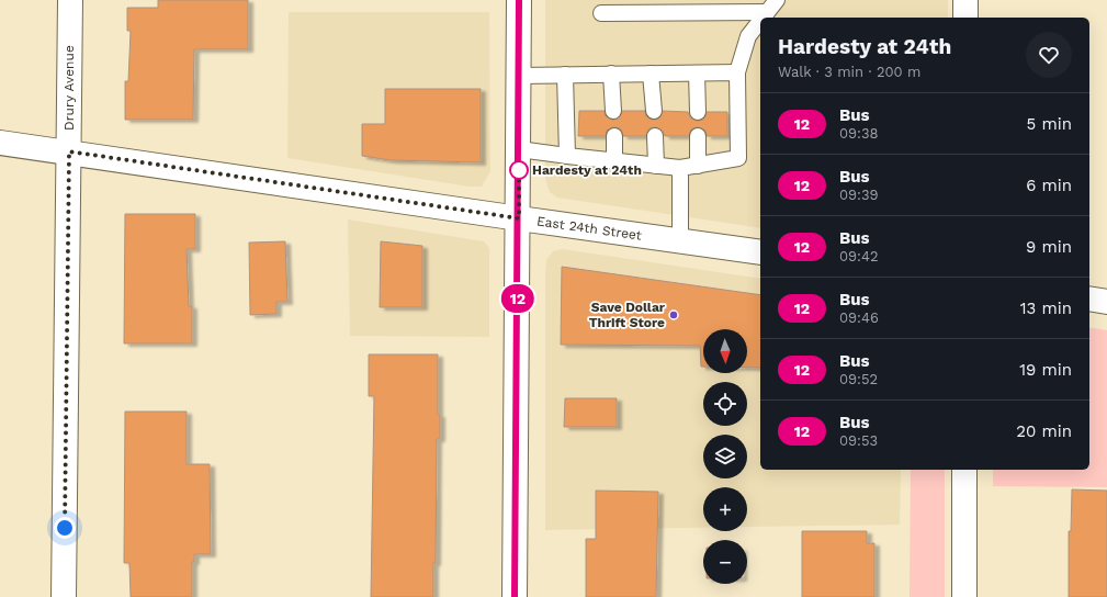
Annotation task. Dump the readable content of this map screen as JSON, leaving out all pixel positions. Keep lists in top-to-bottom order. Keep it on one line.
{"streets":{"street":["Drury Avenue","East 24th Street"]},"crossings":[["Drury Avenue","East 24th Street"]],"places":["Hardesty at 24th","Save Dollar Thrift Store"],"lines":["bus line 12"],"north":"bottom","page":{"on_map":"12","heading":["Hardesty at 24th","Walk · 3 min · 200 m"],"list":[{"mark":"12","name":"Bus","note":"09:38","value":"5 min"},{"mark":"12","name":"Bus","note":"09:39","value":"6 min"},{"mark":"12","name":"Bus","note":"09:42","value":"9 min"},{"mark":"12","name":"Bus","note":"09:46","value":"13 min"},{"mark":"12","name":"Bus","note":"09:52","value":"19 min"},{"mark":"12","name":"Bus","note":"09:53","value":"20 min"}],"map_buttons":["+","−"]}}
